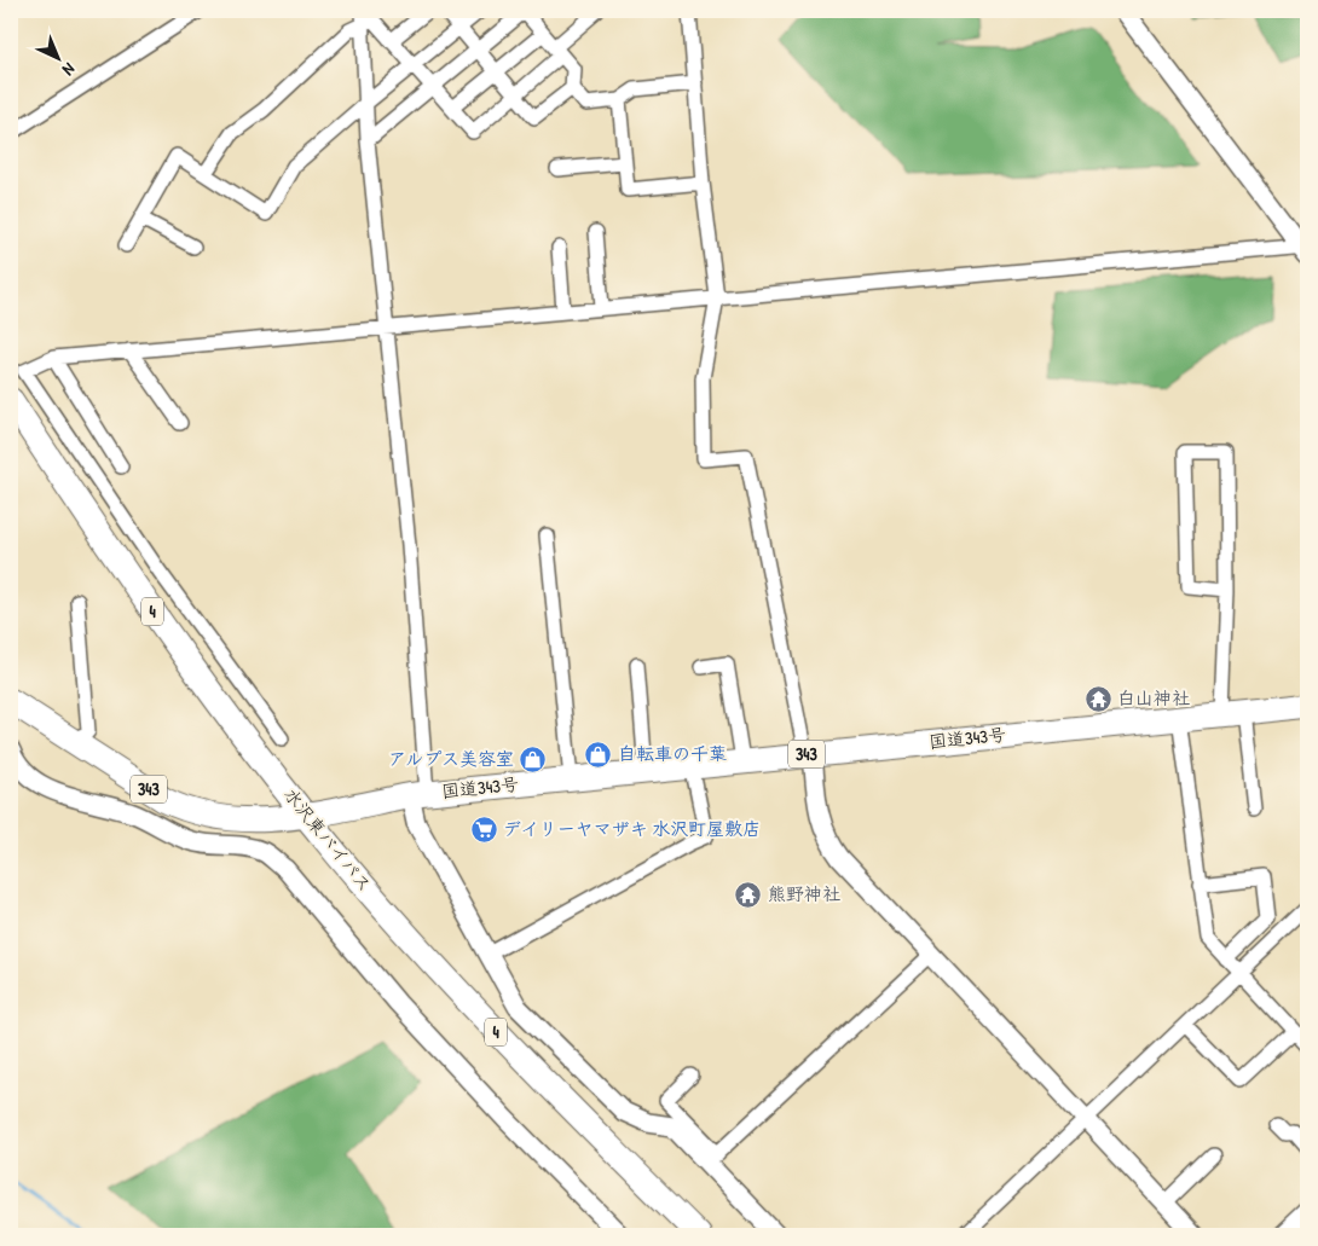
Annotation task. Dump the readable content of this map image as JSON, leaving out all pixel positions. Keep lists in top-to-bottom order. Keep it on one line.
{"streets":{"highway":["4","国道343号","343","水沢東バイパス"]},"crossings":[["国道343号","水沢東バイパス"]],"places":{"temple":["白山神社","熊野神社"],"shop":["自転車の千葉","アルプス美容室"],"supermarket":["デイリーヤマザキ 水沢町屋敷店"]},"north":"bottom right"}
